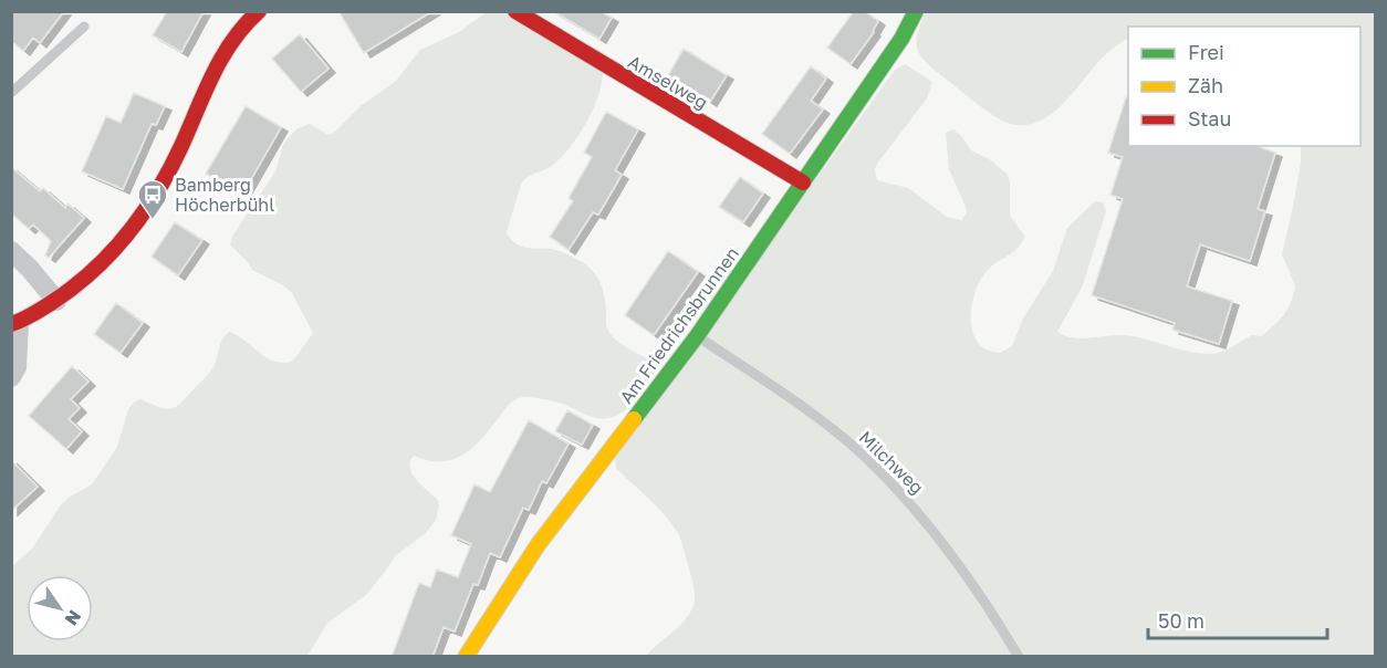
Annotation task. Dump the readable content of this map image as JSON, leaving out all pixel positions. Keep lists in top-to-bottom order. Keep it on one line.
{"streets":{"street":["Amselweg","Am Friedrichsbrunnen"],"lane":["Milchweg"]},"crossings":[["Amselweg","Am Friedrichsbrunnen"],["Am Friedrichsbrunnen","Milchweg"]],"places":{"bus stop":["Bamberg Höcherbühl"]},"legend":["Frei","Zäh","Stau"],"scale_bar":"50 m","north":"bottom right"}
